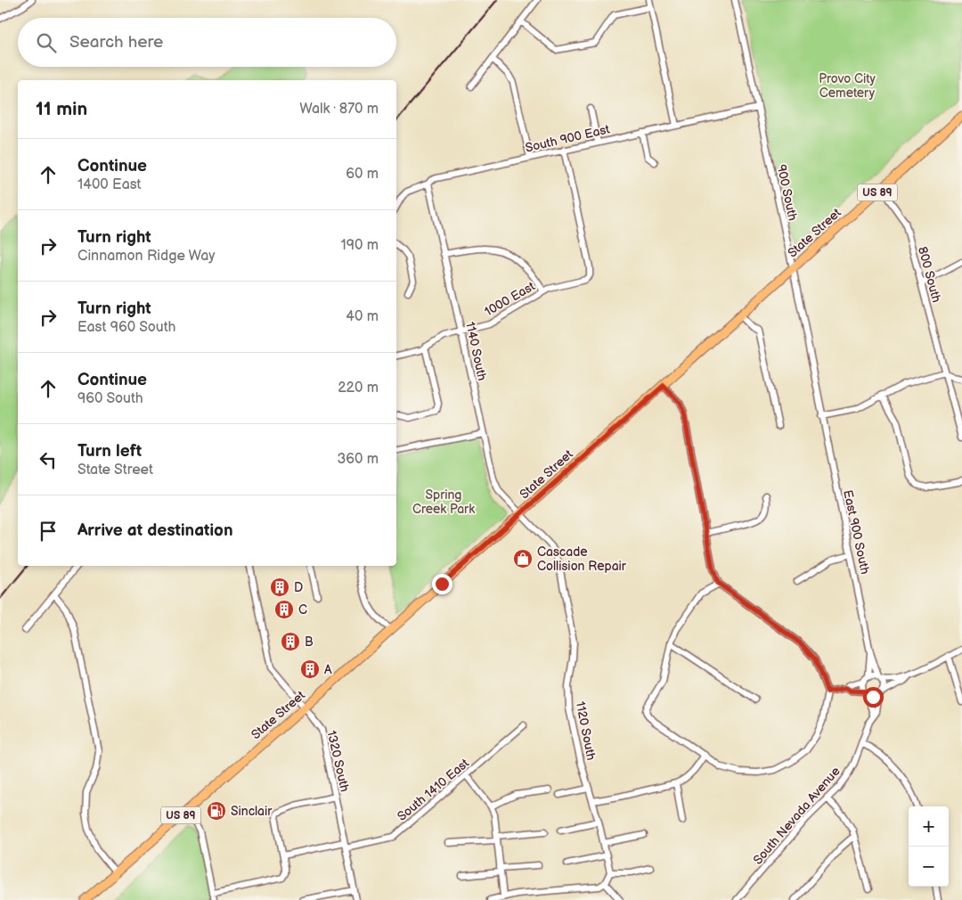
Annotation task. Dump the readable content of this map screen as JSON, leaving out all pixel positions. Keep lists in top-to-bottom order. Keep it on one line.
{"streets":{"main road":["US 89","State Street"],"street":["South 900 East","900 South","800 South","1000 East","1140 South","East 900 South","1120 South","1320 South","South 1410 East","South Nevada Avenue"]},"crossings":[["South 900 East","900 South"],["South 900 East","1000 East"],["South 900 East","1140 South"],["900 South","State Street"],["900 South","East 900 South"],["State Street","800 South"],["State Street","1140 South"],["State Street","1120 South"],["State Street","1320 South"],["1000 East","1140 South"],["1140 South","1120 South"],["East 900 South","South Nevada Avenue"],["1320 South","South 1410 East"]],"parks":["Provo City Cemetery","Spring Creek Park"],"places":{"shop":["Cascade Collision Repair"],"building":["D","C","B","A"],"fuel station":["Sinclair"]},"page":{"search":"Search here","heading":["11 min","Walk · 870 m"],"list":[["Continue","1400 East","60 m"],["Turn right","Cinnamon Ridge Way","190 m"],["Turn right","East 960 South","40 m"],["Continue","960 South","220 m"],["Turn left","State Street","360 m"],"Arrive at destination"],"map_buttons":["+","−"]}}
